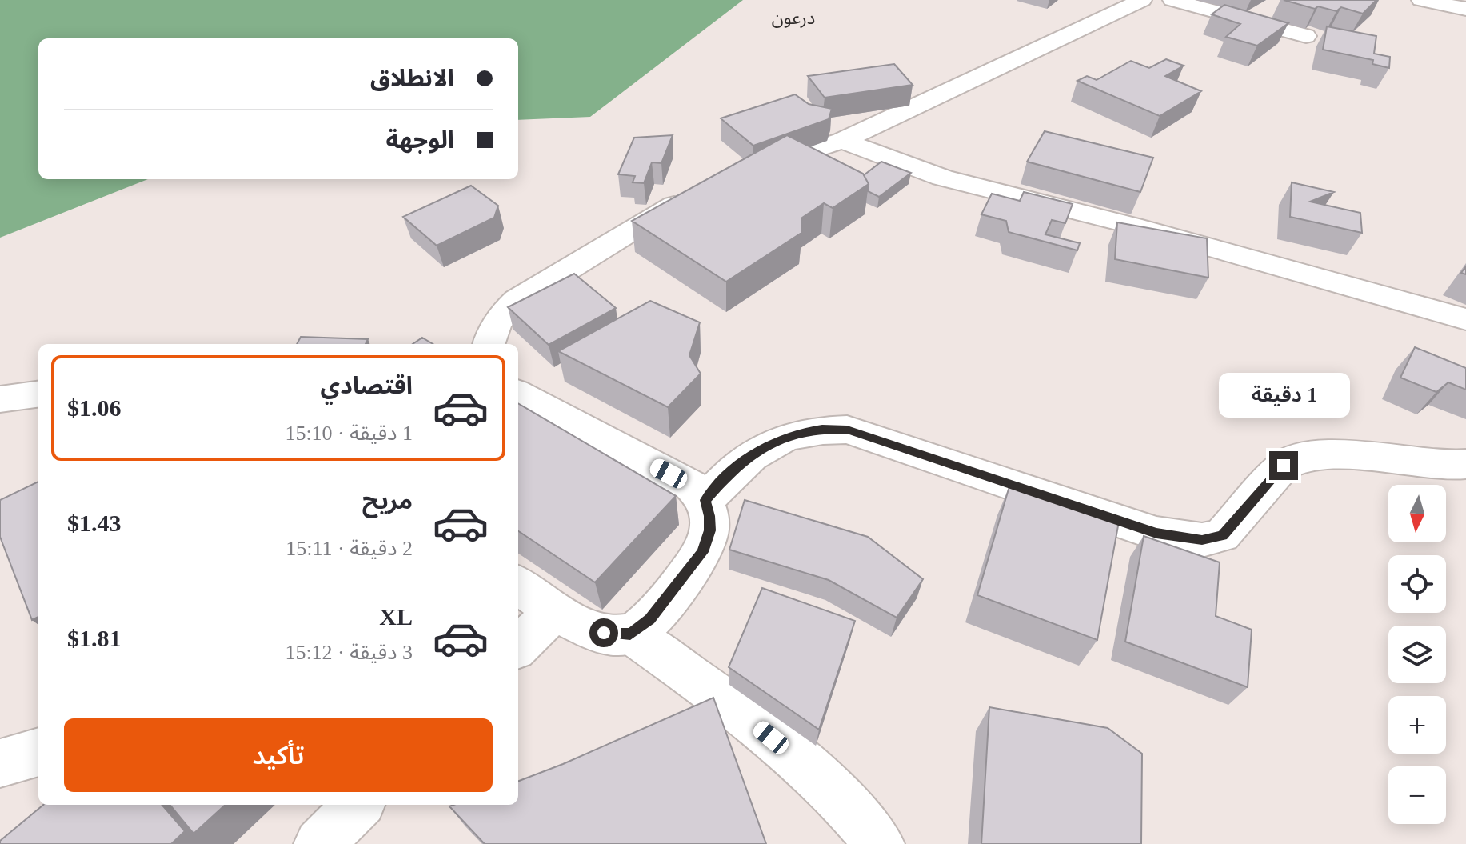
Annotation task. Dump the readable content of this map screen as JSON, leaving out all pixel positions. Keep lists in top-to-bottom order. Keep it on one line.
{"districts":["درعون"],"north":"bottom","page":{"banner":["الانطلاق","الوجهة"],"list":[{"name":"اقتصادي","note":"1 دقيقة · 15:10","value":"$1.06"},{"name":"مريح","note":"2 دقيقة · 15:11","value":"$1.43"},{"name":"XL","note":"3 دقيقة · 15:12","value":"$1.81"}],"bubble":"1 دقيقة","map_buttons":["+","−"],"buttons":"تأكيد"}}
